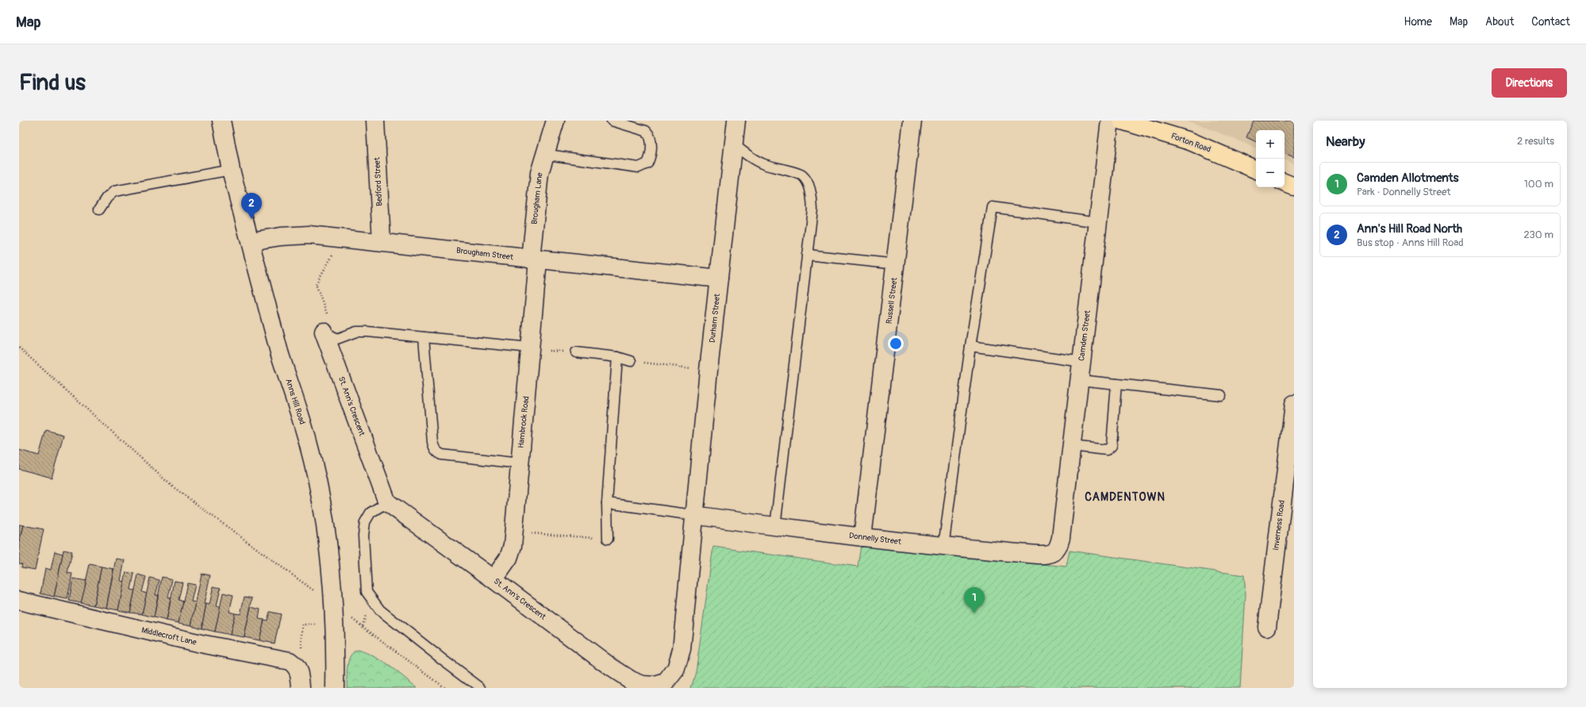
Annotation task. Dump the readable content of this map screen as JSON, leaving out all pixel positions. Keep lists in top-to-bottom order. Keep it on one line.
{"streets":{"main road":["Forton Road"],"street":["Bedford Street","Brougham Lane","Brougham Street","Russell Street","Durham Street","Camden Street","Anns Hill Road","St. Ann's Crescent","Hambrook Road","Inverness Road","Donnelly Street","Middlecroft Lane"]},"crossings":[["Bedford Street","Brougham Street"],["Brougham Lane","Brougham Street"],["Brougham Lane","Hambrook Road"],["Brougham Street","Durham Street"],["Brougham Street","Anns Hill Road"],["Brougham Street","Hambrook Road"],["Russell Street","Donnelly Street"],["Durham Street","St. Ann's Crescent"],["Durham Street","Donnelly Street"],["Camden Street","Donnelly Street"],["St. Ann's Crescent","Hambrook Road"],["St. Ann's Crescent","Donnelly Street"]],"districts":["CAMDENTOWN"],"page":{"header":"Map","nav":["Home","Map","About","Contact"],"buttons":"Directions","title":"Find us","heading":["Nearby","2 results"],"map_buttons":["+","−"],"list":[{"mark":"1","name":"Camden Allotments","note":"Park · Donnelly Street","value":"100 m"},{"mark":"2","name":"Ann's Hill Road North","note":"Bus stop · Anns Hill Road","value":"230 m"}],"pins":["2","1"]}}
